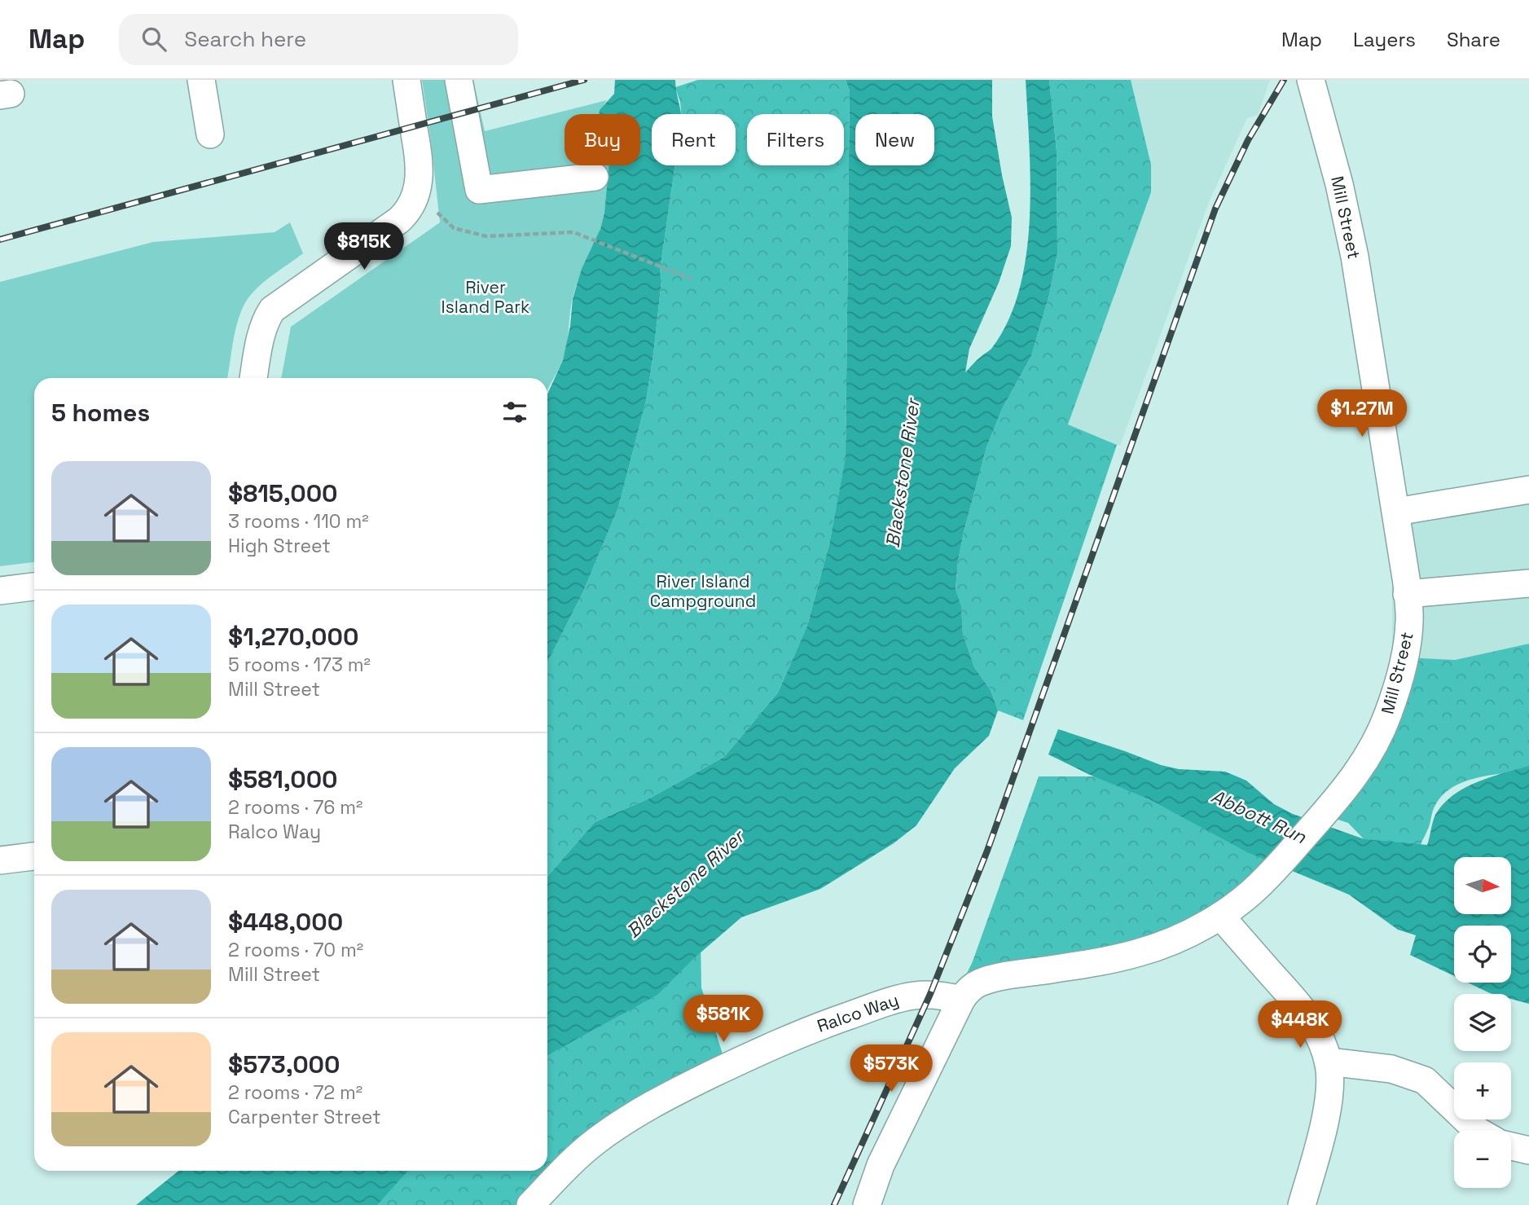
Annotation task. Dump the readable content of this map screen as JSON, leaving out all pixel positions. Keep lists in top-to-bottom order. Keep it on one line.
{"streets":{"street":["Mill Street","Ralco Way"]},"water":["Blackstone River","Abbott Run"],"parks":["River Island Park","River Island Campground"],"north":"right","page":{"header":"Map","search":"Search here","nav":["Map","Layers","Share"],"chip":["Buy","Rent","Filters","New"],"price":["$815K","$1.27M","$581K","$448K","$573K"],"heading":"5 homes","list":[{"name":"$815,000","note":"3 rooms · 110 m² · High Street"},{"name":"$1,270,000","note":"5 rooms · 173 m² · Mill Street"},{"name":"$581,000","note":"2 rooms · 76 m² · Ralco Way"},{"name":"$448,000","note":"2 rooms · 70 m² · Mill Street"},{"name":"$573,000","note":"2 rooms · 72 m² · Carpenter Street"}],"map_buttons":["+","−"]}}
